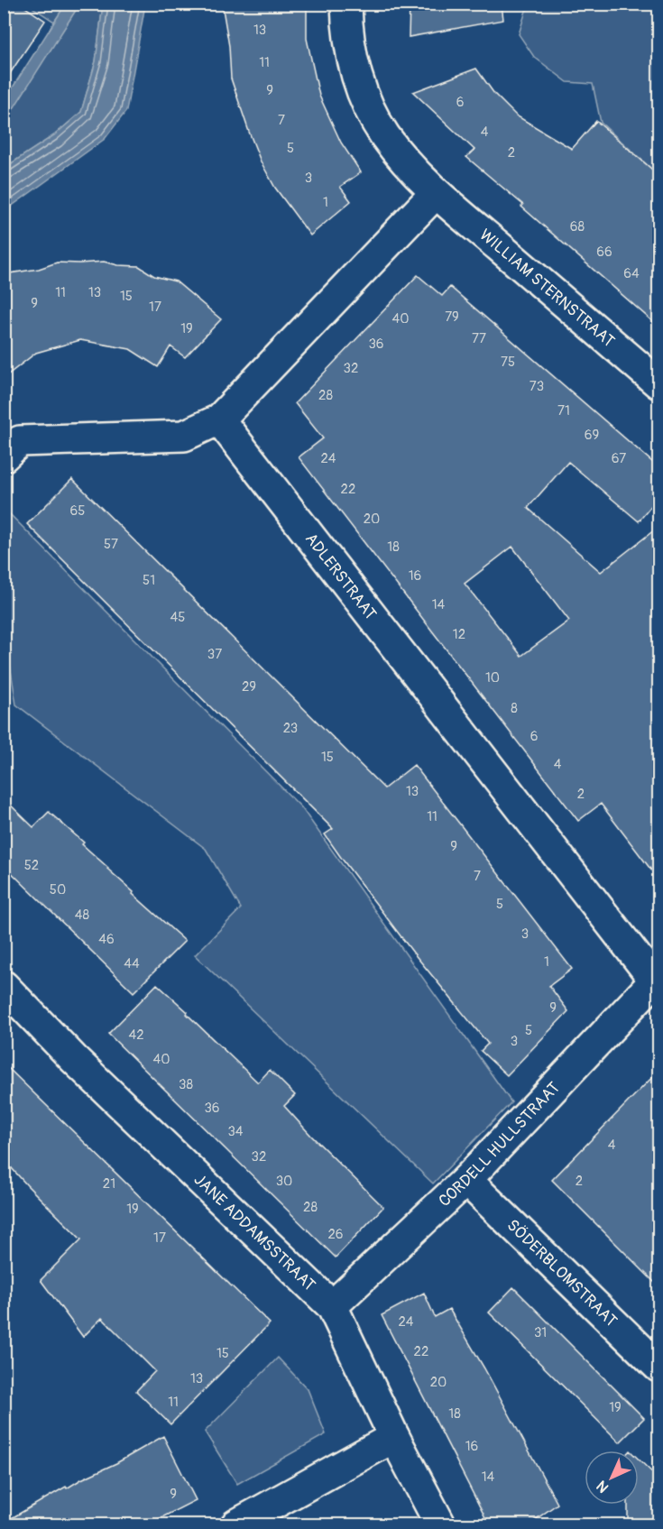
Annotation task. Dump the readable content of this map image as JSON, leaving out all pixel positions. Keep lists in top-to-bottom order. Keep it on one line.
{"streets":{"street":["WILLIAM STERNSTRAAT","ADLERSTRAAT","CORDELL HULLSTRAAT","JANE ADDAMSSTRAAT","SÖDERBLOMSTRAAT"]},"crossings":[["ADLERSTRAAT","CORDELL HULLSTRAAT"],["CORDELL HULLSTRAAT","JANE ADDAMSSTRAAT"],["CORDELL HULLSTRAAT","SÖDERBLOMSTRAAT"]],"house_numbers":["13","11","9","6","7","4","5","2","3","1","68","66","64","11","13","15","9","17","79","40","19","77","36","75","32","73","28","71","69","24","67","22","65","20","57","18","16","51","14","45","12","37","10","29","8","23","6","15","4","13","2","11","9","52","7","50","5","48","3","46","1","44","9","5","42","3","40","38","36","34","4","32","30","2","21","28","19","26","17","24","31","22","15","13","20","11","19","18","16","14","9"],"north":"bottom left"}
